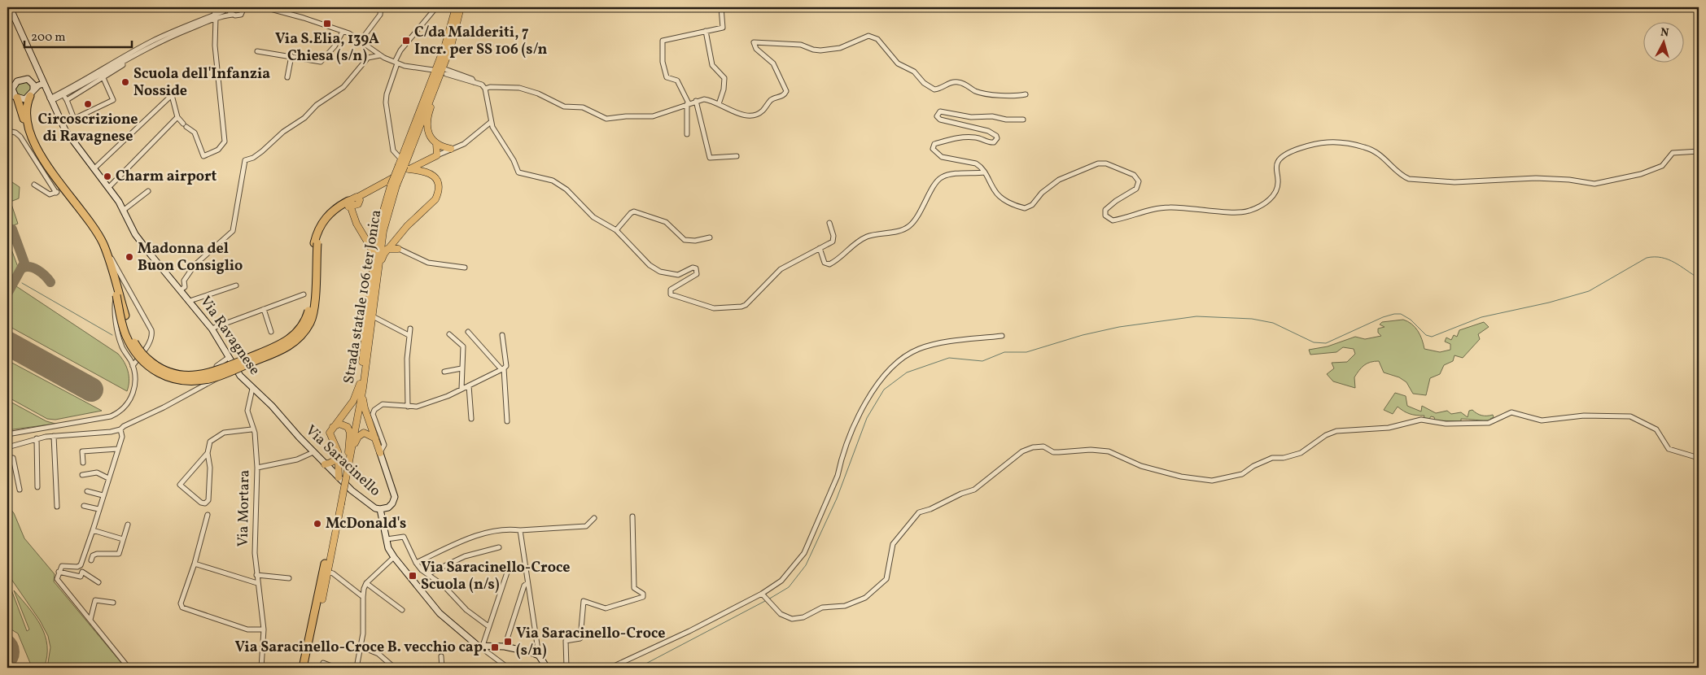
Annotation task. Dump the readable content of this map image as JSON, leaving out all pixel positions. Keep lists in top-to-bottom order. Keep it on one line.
{"streets":{"highway":["Strada statale 106 ter Jonica"],"main road":["Via Ravagnese","Via Saracinello"],"street":["Via Mortara"]},"crossings":[["Via Ravagnese","Via Saracinello"],["Via Ravagnese","Via Mortara"],["Via Saracinello","Via Mortara"]],"places":{"transit":["Via S.Elia, 139A Chiesa (s/n)","C/da Malderiti, 7 Incr. per SS 106 (s/n","Via Saracinello-Croce Scuola (n/s)","Via Saracinello-Croce (s/n)","Via Saracinello-Croce B. vecchio cap."],"other":["Scuola dell'Infanzia Nosside","Circoscrizione di Ravagnese","Charm airport","Madonna del Buon Consiglio","McDonald's"]},"scale_bar":"200 m","north":"top"}
